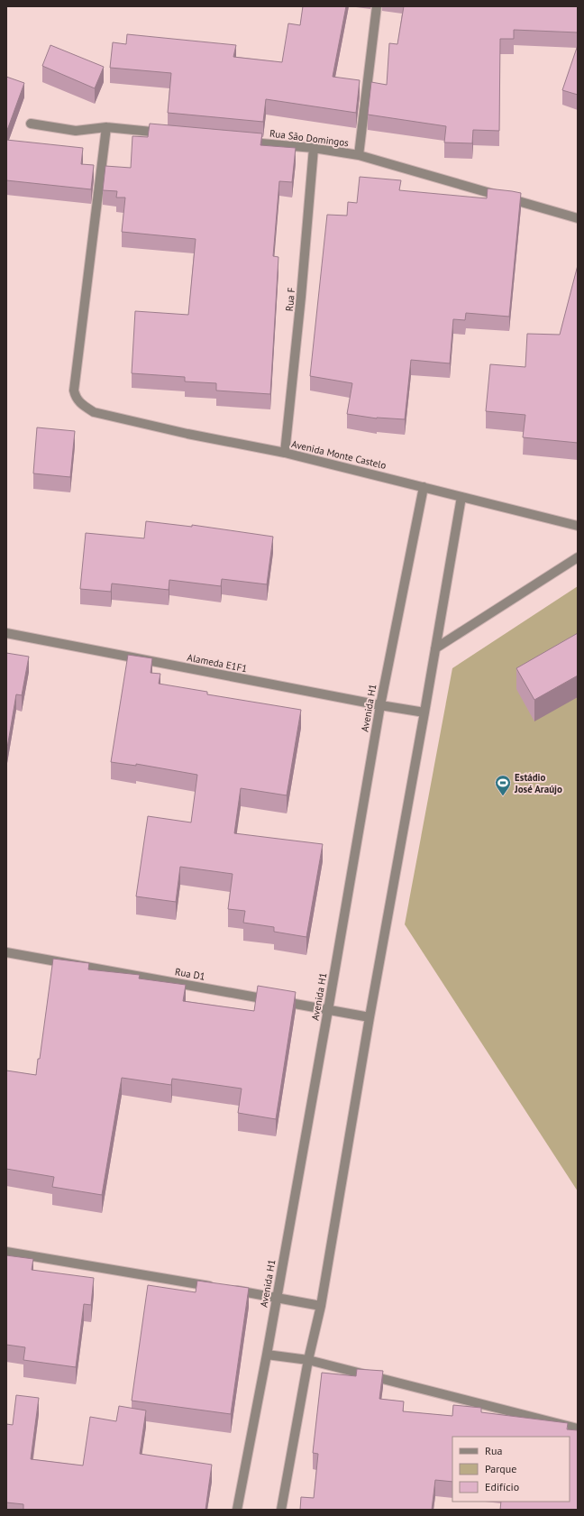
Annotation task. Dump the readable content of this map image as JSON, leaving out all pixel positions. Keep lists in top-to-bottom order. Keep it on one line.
{"streets":{"street":["Rua São Domingos","Rua F","Avenida Monte Castelo","Alameda E1F1","Avenida H1","Rua D1"]},"crossings":[["Rua São Domingos","Rua F"],["Rua F","Avenida Monte Castelo"],["Avenida Monte Castelo","Avenida H1"],["Alameda E1F1","Avenida H1"],["Avenida H1","Rua D1"]],"places":{"sports":["Estádio José Araújo"]},"legend":["Rua","Parque","Edifício"]}
